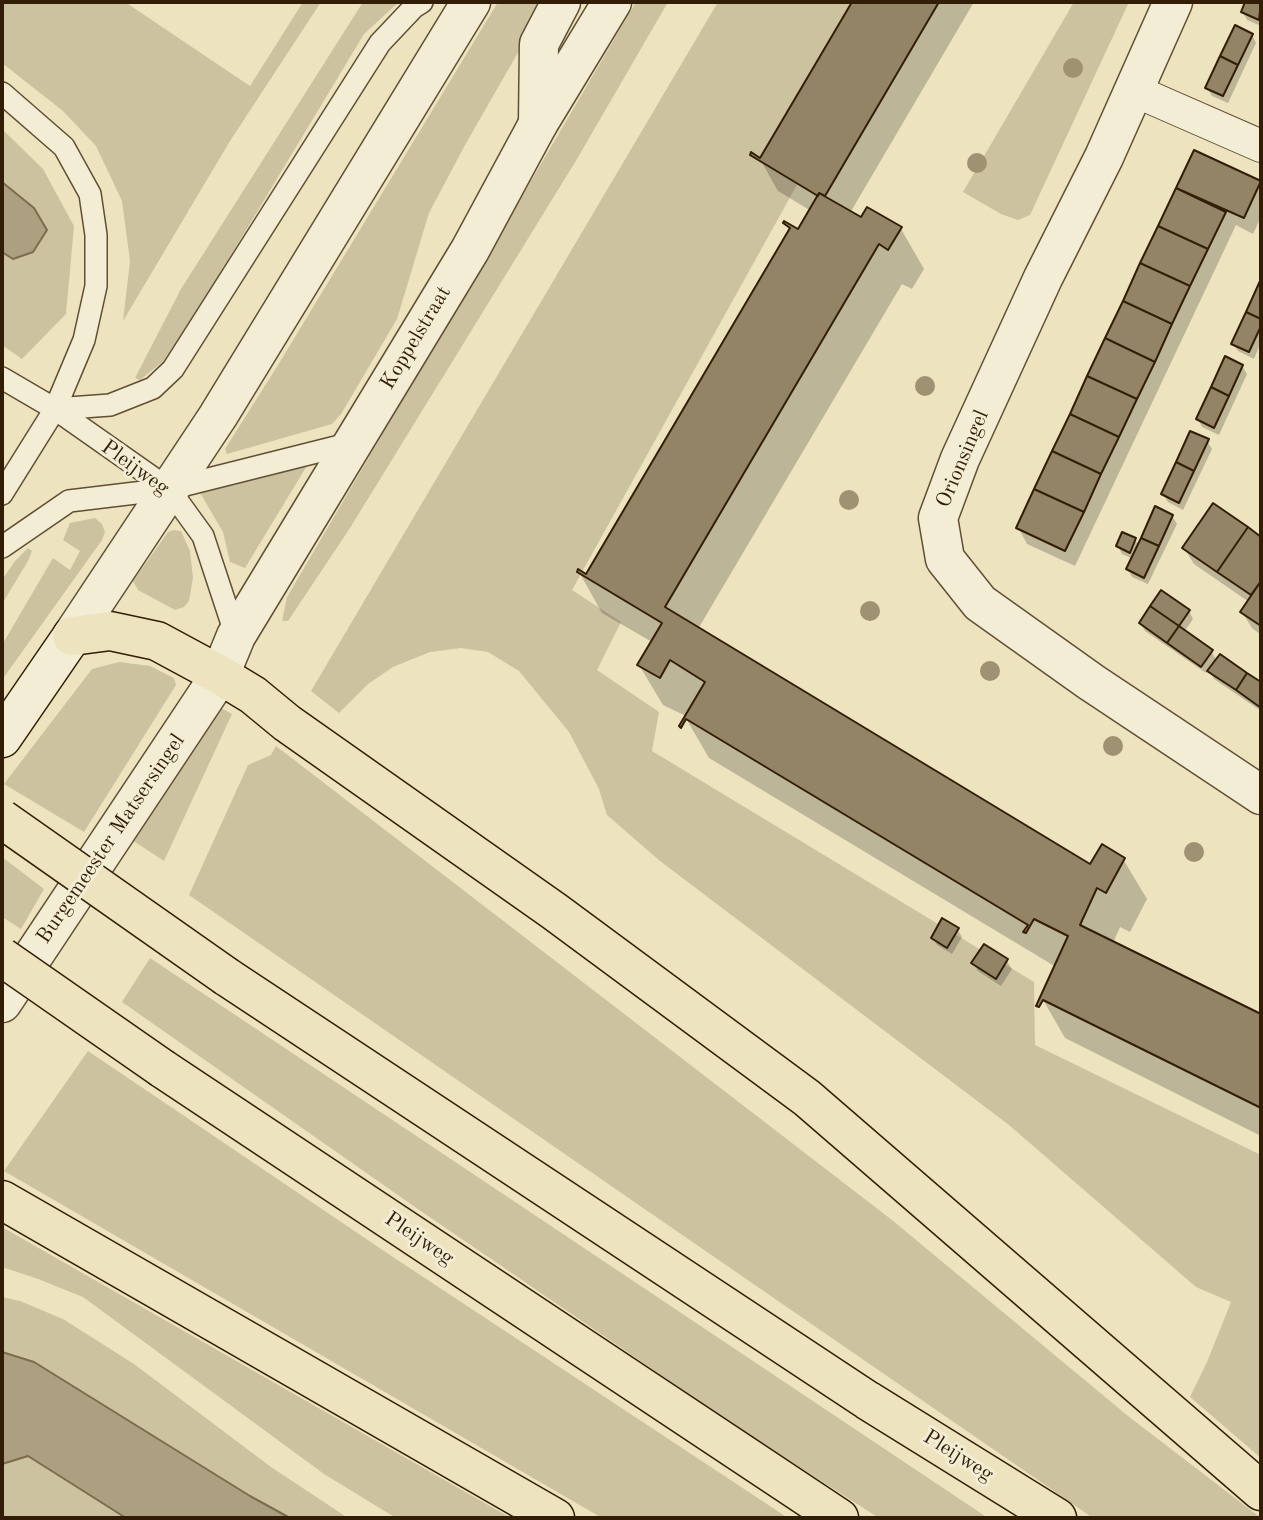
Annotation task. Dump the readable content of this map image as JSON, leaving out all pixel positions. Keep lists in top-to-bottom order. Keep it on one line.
{"streets":{"highway":["Pleijweg"],"street":["Koppelstraat","Orionsingel","Burgemeester Matsersingel"]},"crossings":[["Koppelstraat","Pleijweg"],["Koppelstraat","Burgemeester Matsersingel"]]}
